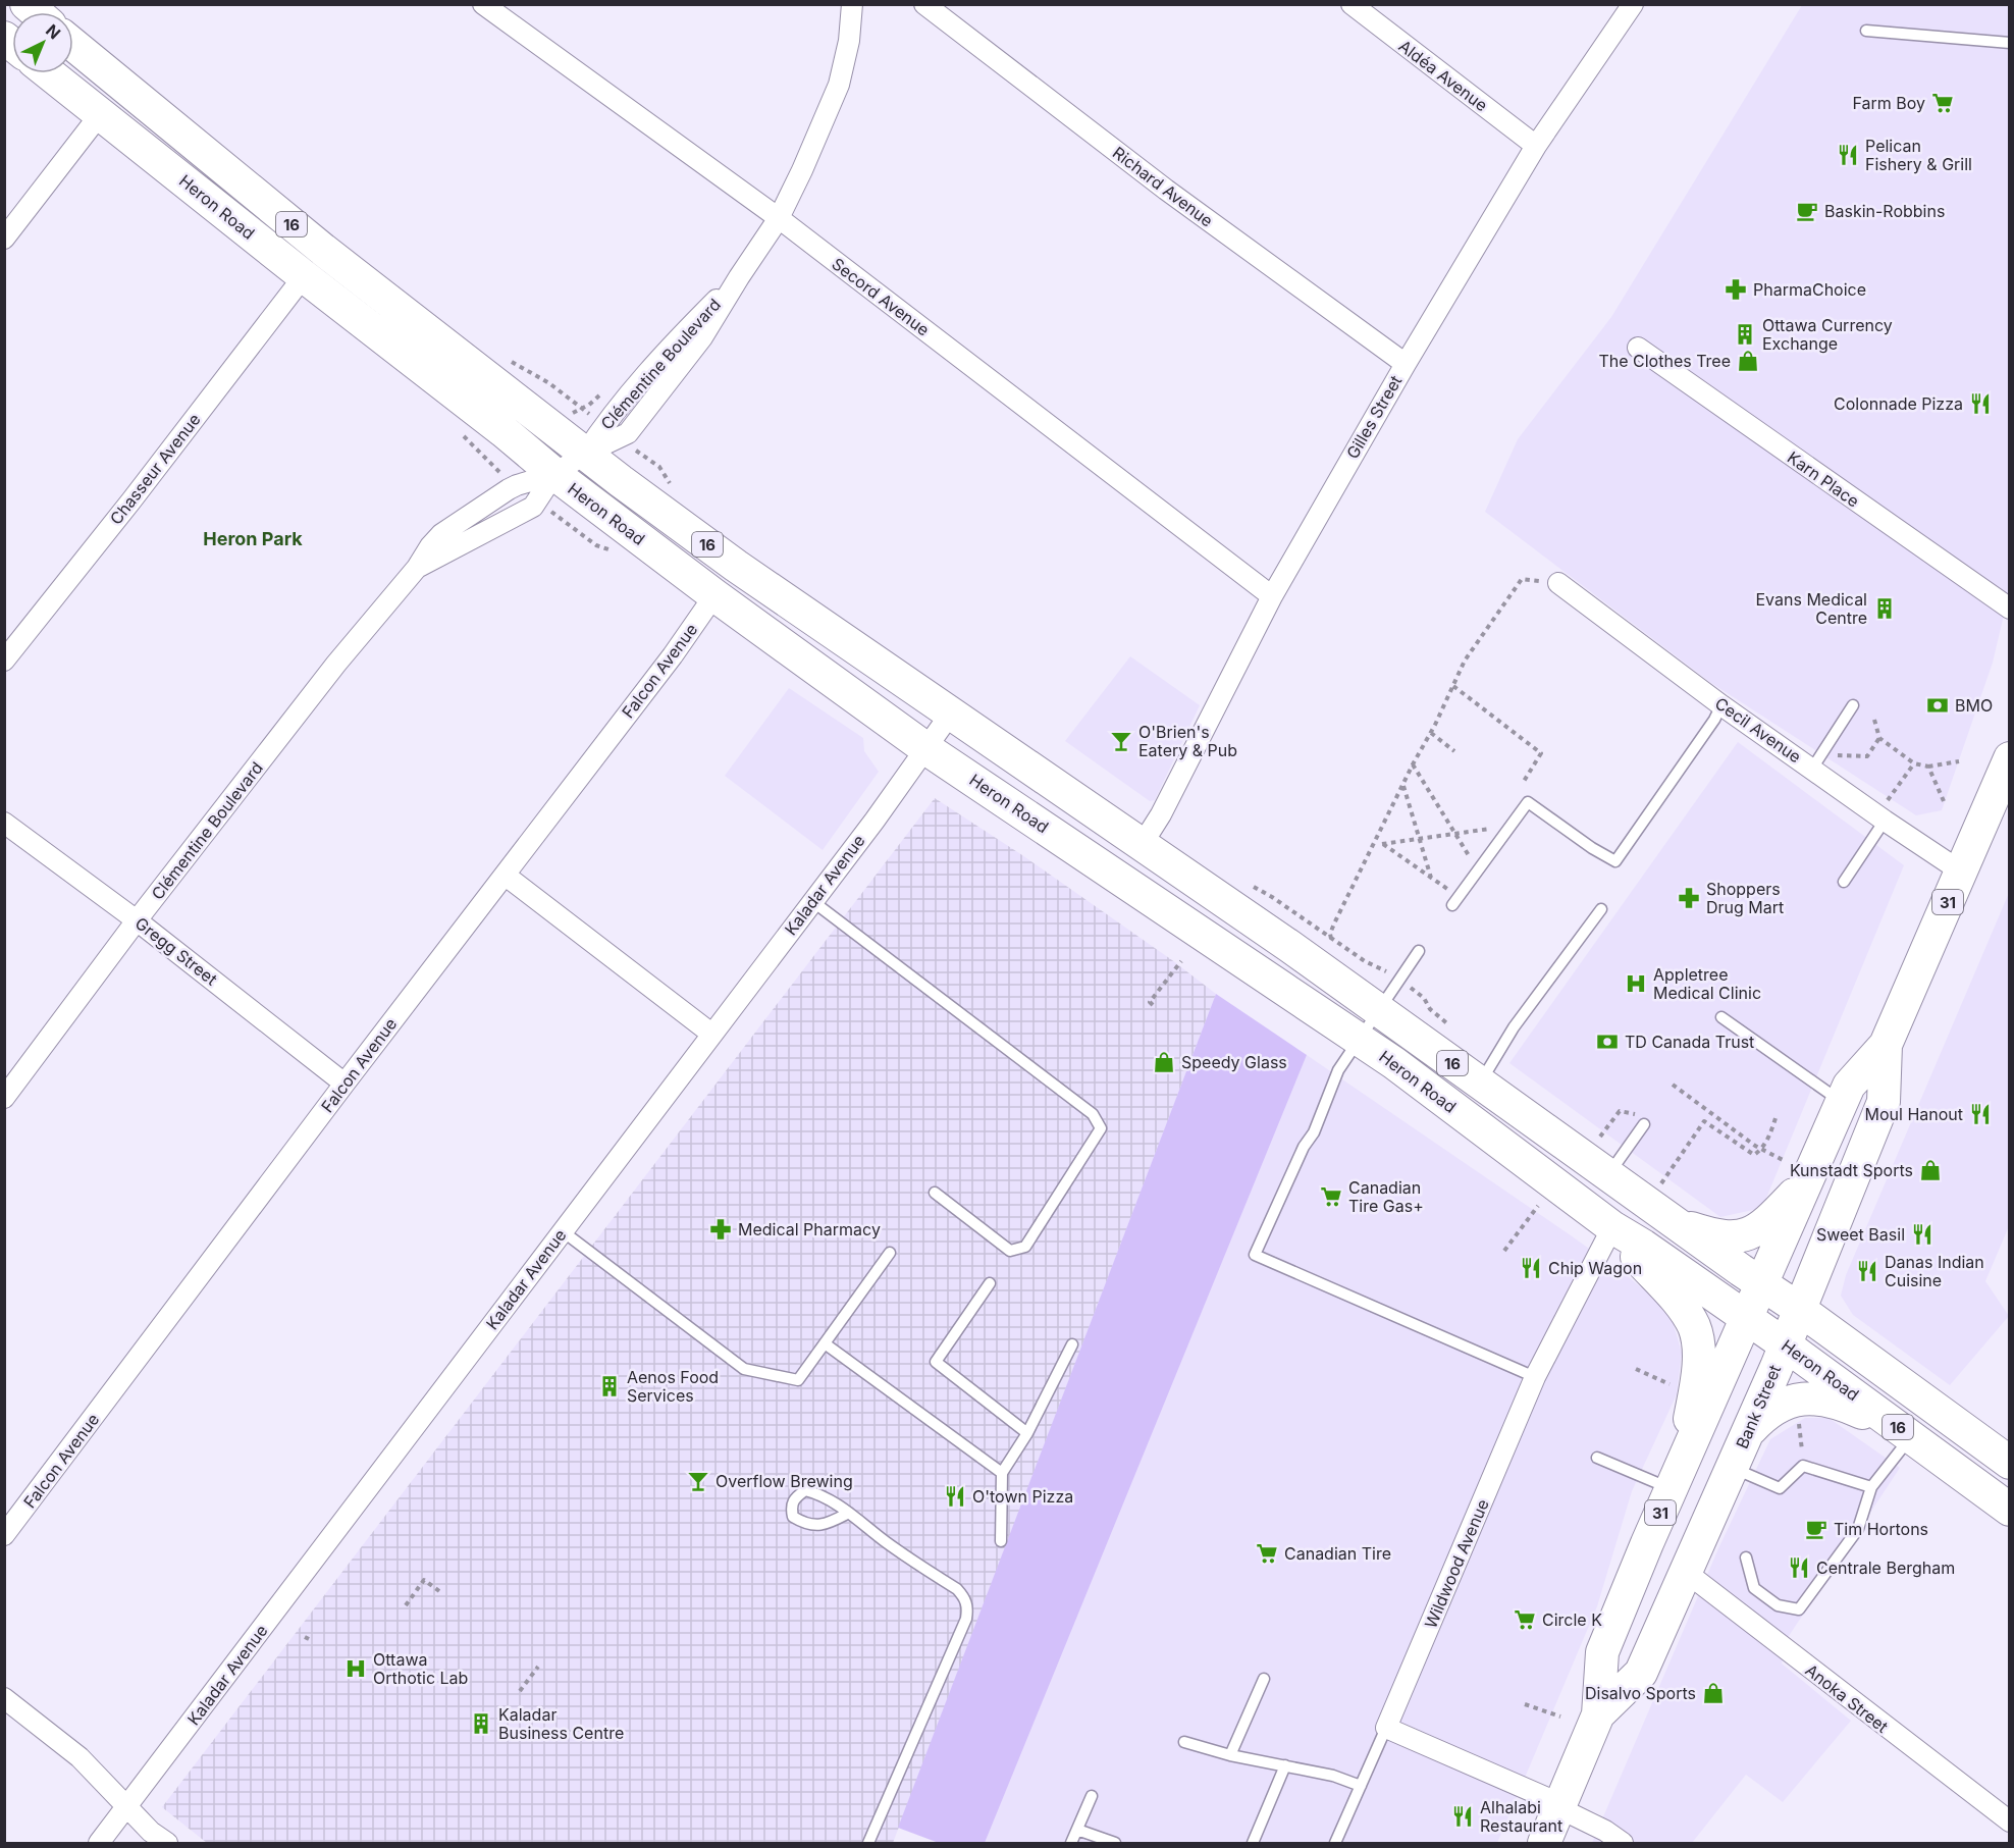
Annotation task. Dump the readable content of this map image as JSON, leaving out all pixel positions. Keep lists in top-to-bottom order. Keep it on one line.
{"streets":{"main road":["Heron Road","16","31","Bank Street"],"street":["Aldéa Avenue","Richard Avenue","Secord Avenue","Clémentine Boulevard","Gilles Street","Chasseur Avenue","Karn Place","Falcon Avenue","Cecil Avenue","Kaladar Avenue","Gregg Street","Wildwood Avenue","Anoka Street"]},"crossings":[["Aldéa Avenue","Gilles Street"],["Richard Avenue","Gilles Street"],["Heron Road","Clémentine Boulevard"],["Heron Road","Gilles Street"],["Heron Road","Chasseur Avenue"],["Heron Road","Falcon Avenue"],["Heron Road","Kaladar Avenue"],["Heron Road","Bank Street"],["Heron Road","Wildwood Avenue"],["Secord Avenue","Clémentine Boulevard"],["Secord Avenue","Gilles Street"],["Clémentine Boulevard","Gregg Street"],["Falcon Avenue","Gregg Street"],["Cecil Avenue","Bank Street"],["Bank Street","Anoka Street"]],"districts":["Heron Park"],"places":{"supermarket":["Farm Boy","Canadian Tire Gas+","Canadian Tire","Circle K"],"restaurant":["Pelican Fishery & Grill","Colonnade Pizza","Moul Hanout","Sweet Basil","Chip Wagon","Danas Indian Cuisine","O'town Pizza","Centrale Bergham","Alhalabi Restaurant"],"cafe":["Baskin-Robbins","Tim Hortons"],"pharmacy":["PharmaChoice","Shoppers Drug Mart","Medical Pharmacy"],"building":["Ottawa Currency Exchange","Evans Medical Centre","Aenos Food Services","Kaladar Business Centre"],"shop":["The Clothes Tree","Speedy Glass","Kunstadt Sports","Disalvo Sports"],"bank":["BMO","TD Canada Trust"],"bar":["O'Brien's Eatery & Pub","Overflow Brewing"],"hospital":["Appletree Medical Clinic","Ottawa Orthotic Lab"]},"north":"top right"}
